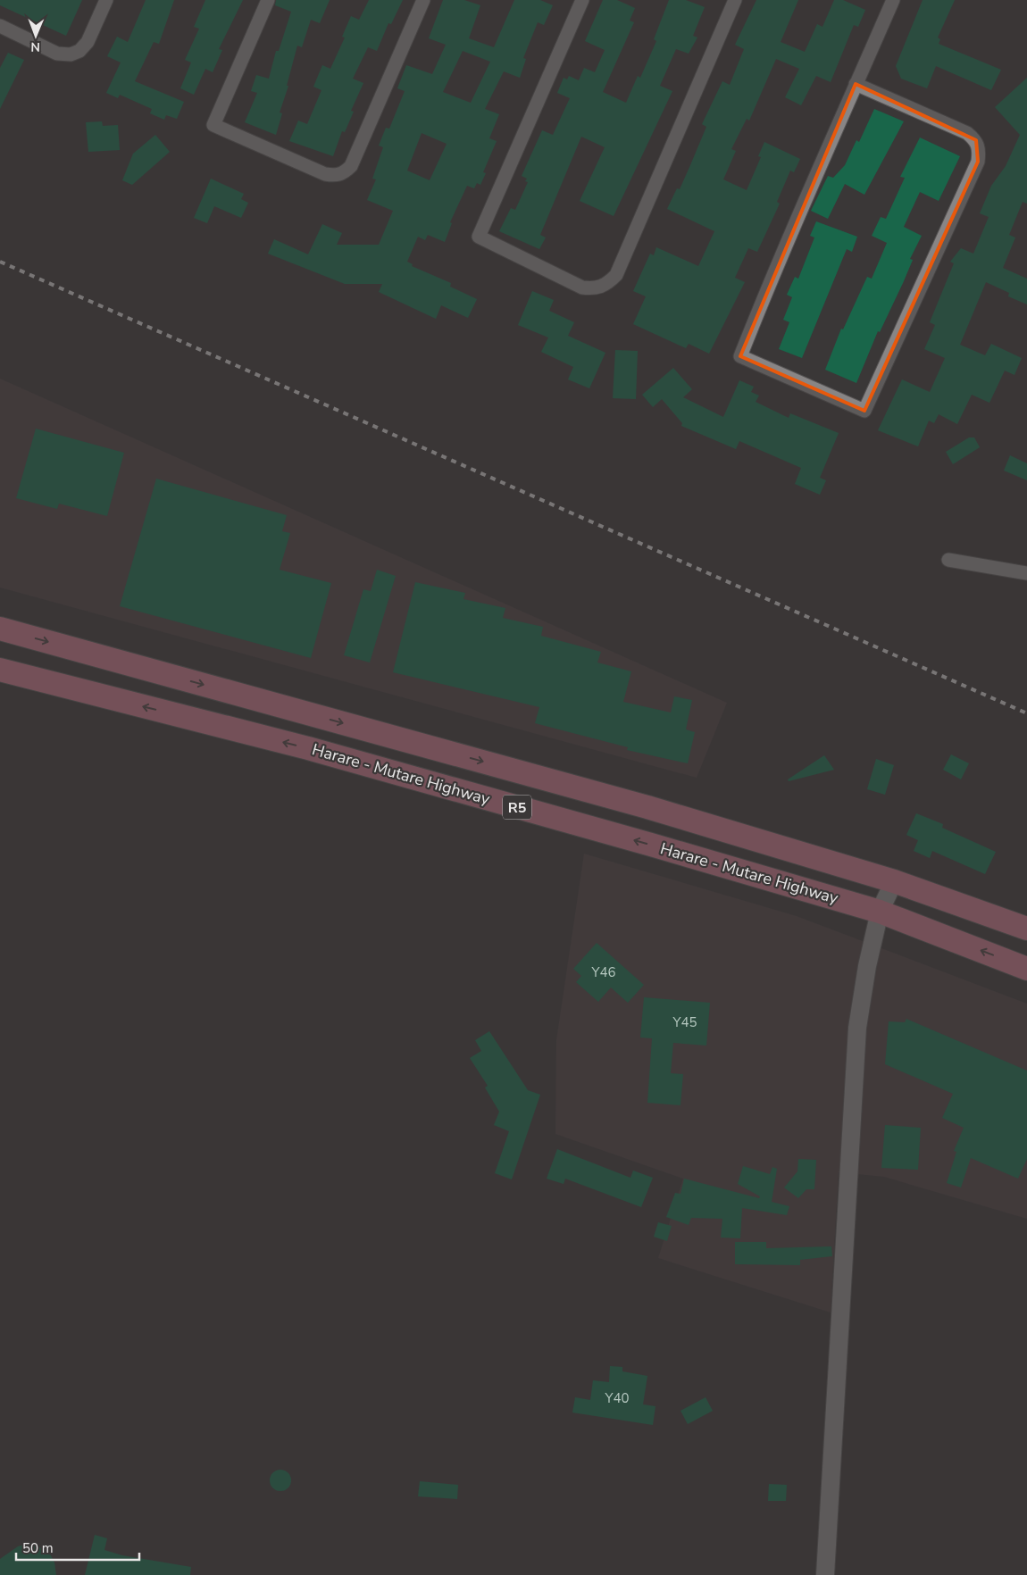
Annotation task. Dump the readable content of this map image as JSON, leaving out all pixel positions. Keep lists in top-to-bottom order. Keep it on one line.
{"streets":{"highway":["Harare - Mutare Highway","R5"]},"house_numbers":["Y46","Y45","Y40"],"scale_bar":"50 m","north":"bottom"}
